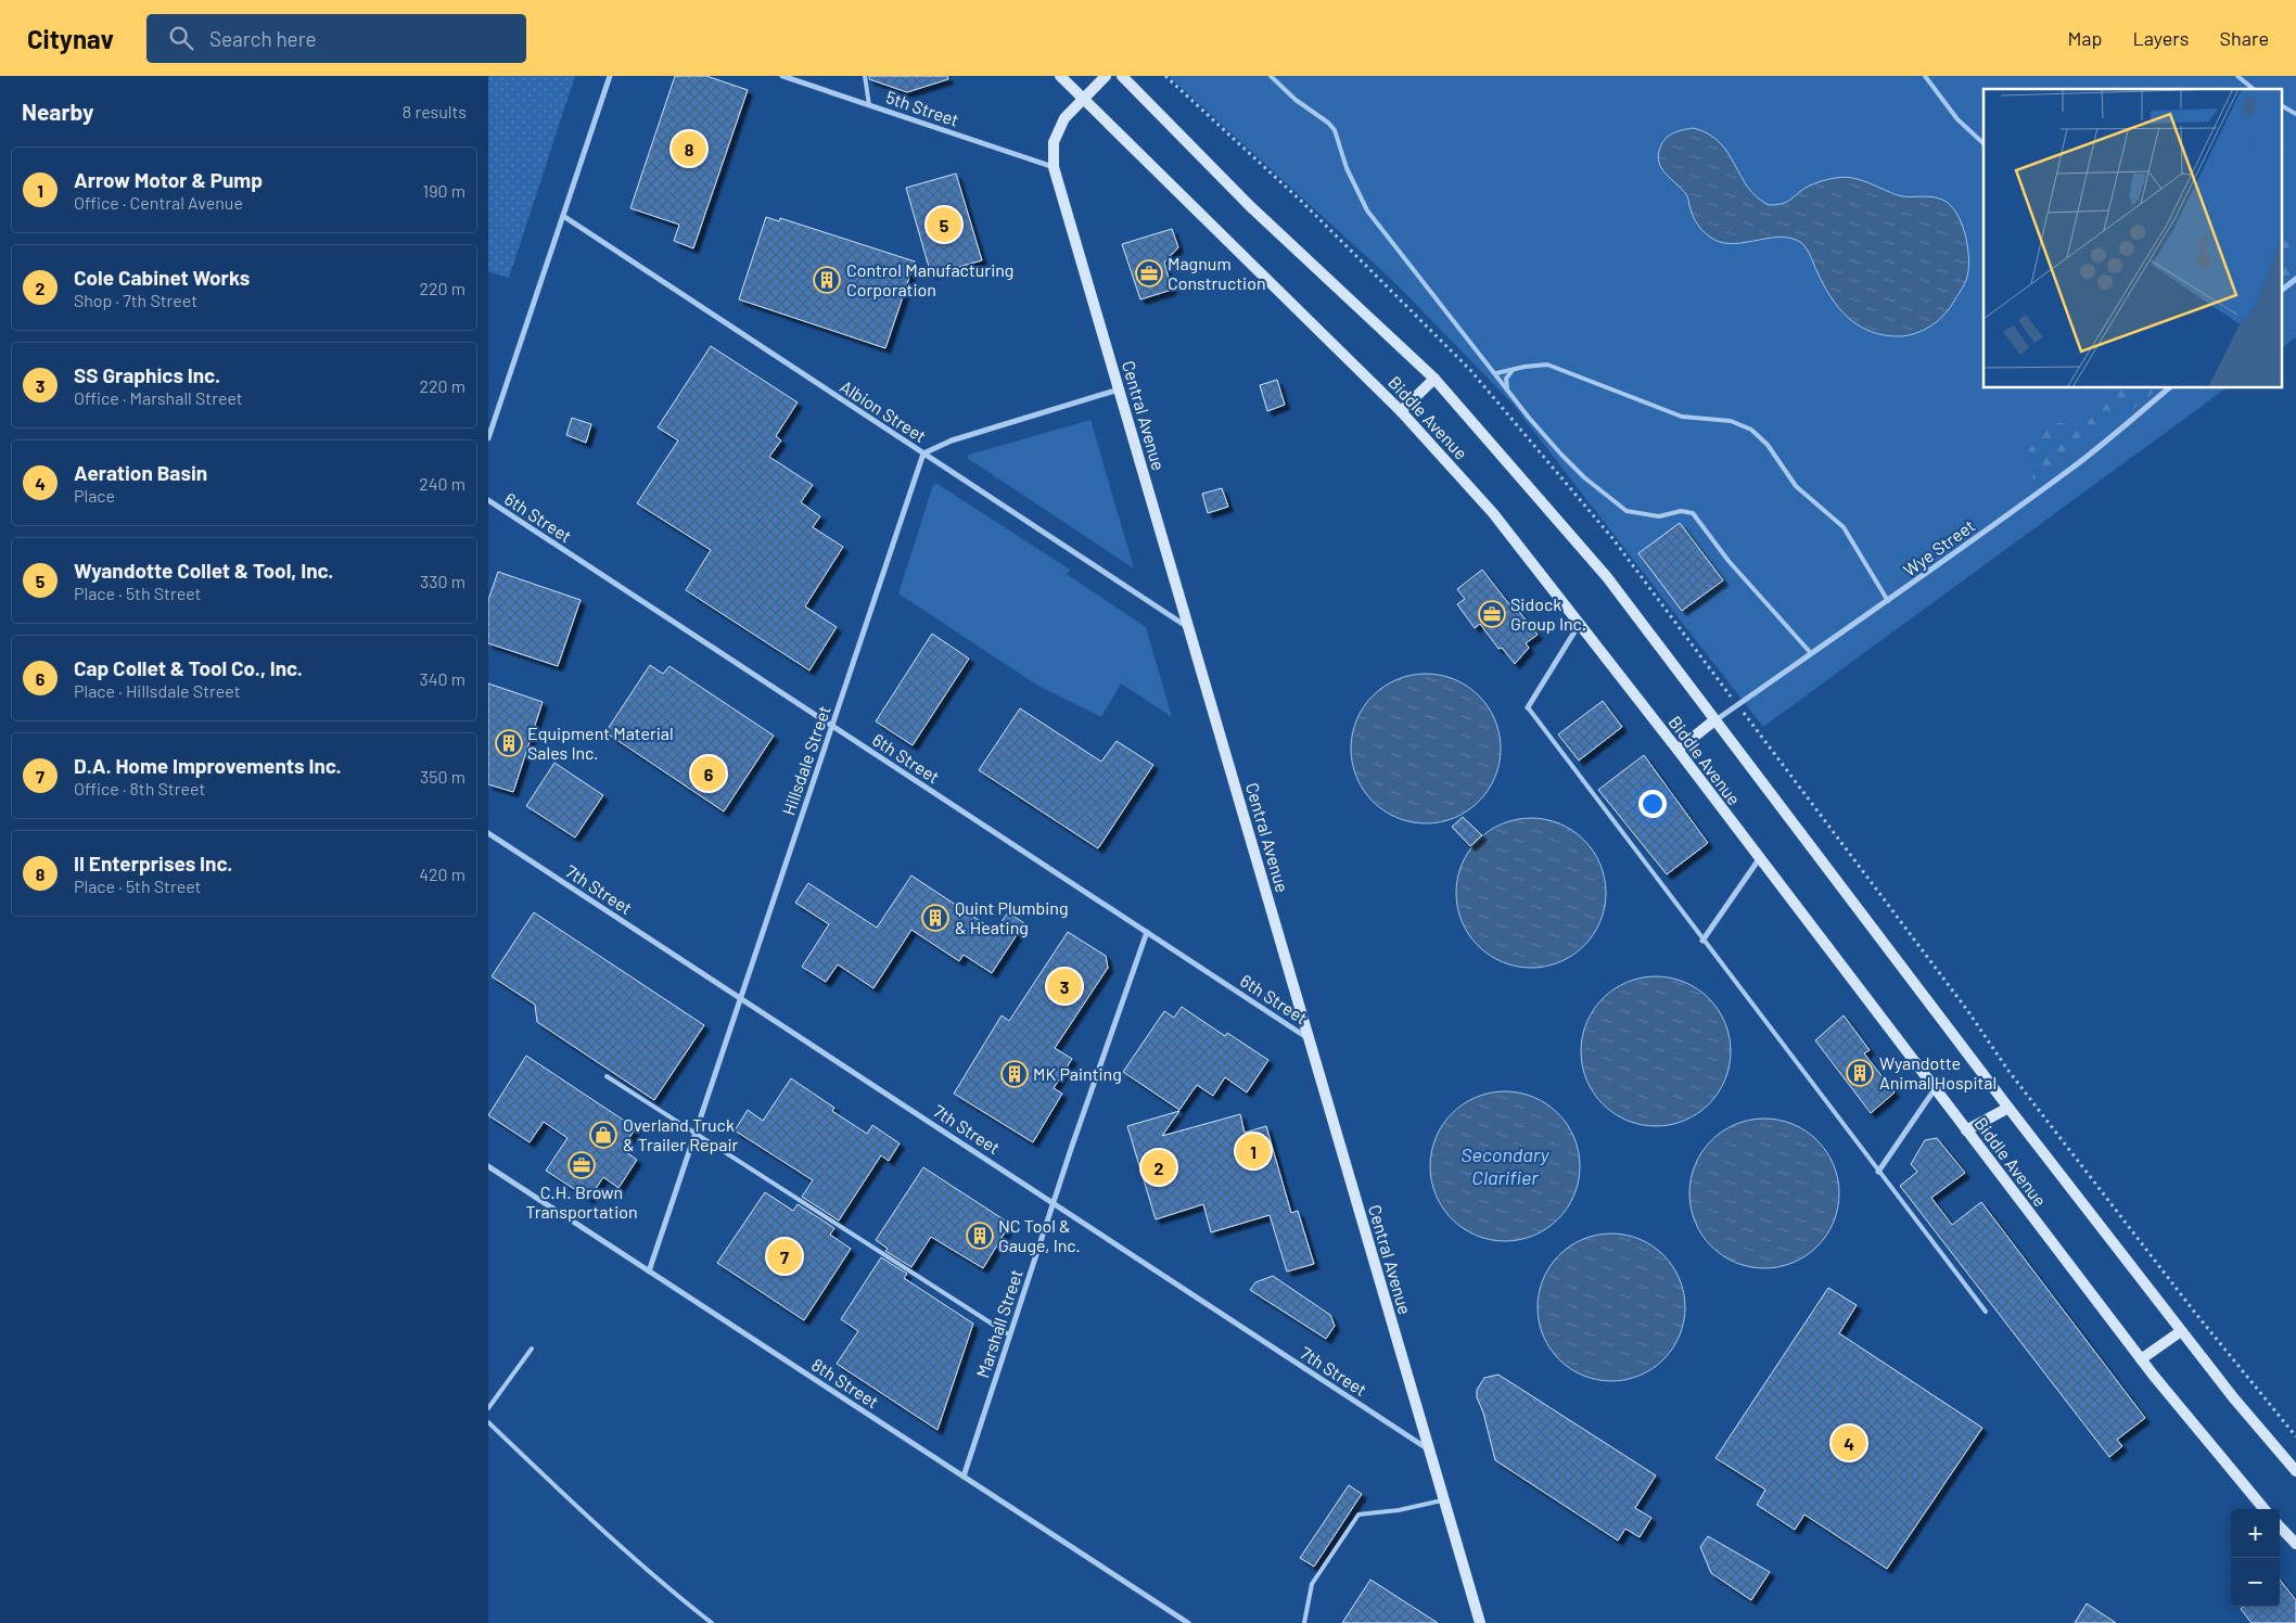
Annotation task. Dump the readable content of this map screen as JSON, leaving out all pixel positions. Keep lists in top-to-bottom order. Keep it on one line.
{"streets":{"main road":["Central Avenue","Biddle Avenue"],"street":["5th Street","Albion Street","6th Street","Wye Street","Hillsdale Street","7th Street","Marshall Street","8th Street"]},"crossings":[["5th Street","Central Avenue"],["Albion Street","Central Avenue"],["Albion Street","Hillsdale Street"],["Central Avenue","Biddle Avenue"],["Central Avenue","6th Street"],["Central Avenue","7th Street"],["Biddle Avenue","Wye Street"],["6th Street","Hillsdale Street"],["6th Street","Marshall Street"],["Hillsdale Street","7th Street"],["Hillsdale Street","8th Street"],["7th Street","Marshall Street"],["Marshall Street","8th Street"]],"water":["Secondary Clarifier"],"places":{"office":["Magnum Construction","Sidock Group Inc.","C.H. Brown Transportation"],"building":["Control Manufacturing Corporation","Equipment Material Sales Inc.","Quint Plumbing & Heating","Wyandotte Animal Hospital","MK Painting","NC Tool & Gauge, Inc."],"shop":["Overland Truck & Trailer Repair"]},"page":{"header":"Citynav","search":"Search here","nav":["Map","Layers","Share"],"heading":["Nearby","8 results"],"pins":["8","5","6","3","1","2","7","4"],"list":[{"mark":"1","name":"Arrow Motor & Pump","note":"Office · Central Avenue","value":"190 m"},{"mark":"2","name":"Cole Cabinet Works","note":"Shop · 7th Street","value":"220 m"},{"mark":"3","name":"SS Graphics Inc.","note":"Office · Marshall Street","value":"220 m"},{"mark":"4","name":"Aeration Basin","note":"Place","value":"240 m"},{"mark":"5","name":"Wyandotte Collet & Tool, Inc.","note":"Place · 5th Street","value":"330 m"},{"mark":"6","name":"Cap Collet & Tool Co., Inc.","note":"Place · Hillsdale Street","value":"340 m"},{"mark":"7","name":"D.A. Home Improvements Inc.","note":"Office · 8th Street","value":"350 m"},{"mark":"8","name":"II Enterprises Inc.","note":"Place · 5th Street","value":"420 m"}],"map_buttons":["+","−"]}}
